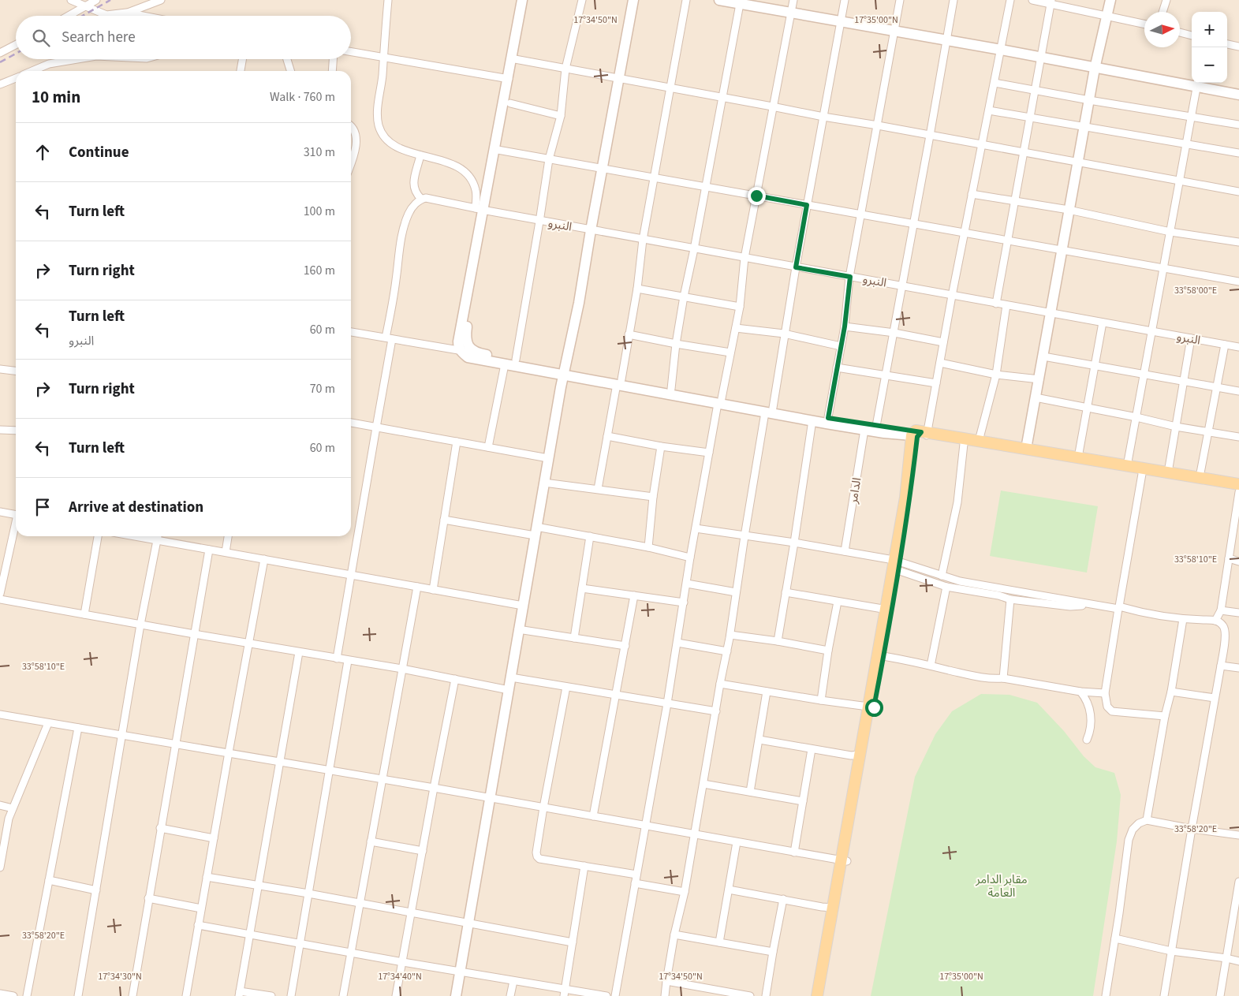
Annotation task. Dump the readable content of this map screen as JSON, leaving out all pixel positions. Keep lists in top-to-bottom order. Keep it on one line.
{"streets":{"street":["النبرو","الدامر"]},"parks":["مقابر الدامر العامة"],"north":"right","page":{"map_buttons":["+","−"],"search":"Search here","heading":["10 min","Walk · 760 m"],"list":[["Continue","310 m"],["Turn left","100 m"],["Turn right","160 m"],["Turn left","النبرو","60 m"],["Turn right","70 m"],["Turn left","60 m"],"Arrive at destination"]},"coordinates":["17°34'50\"N","17°35'00\"N","33°58'00\"E","33°58'10\"E","33°58'20\"E","17°34'30\"N","17°34'40\"N"]}
